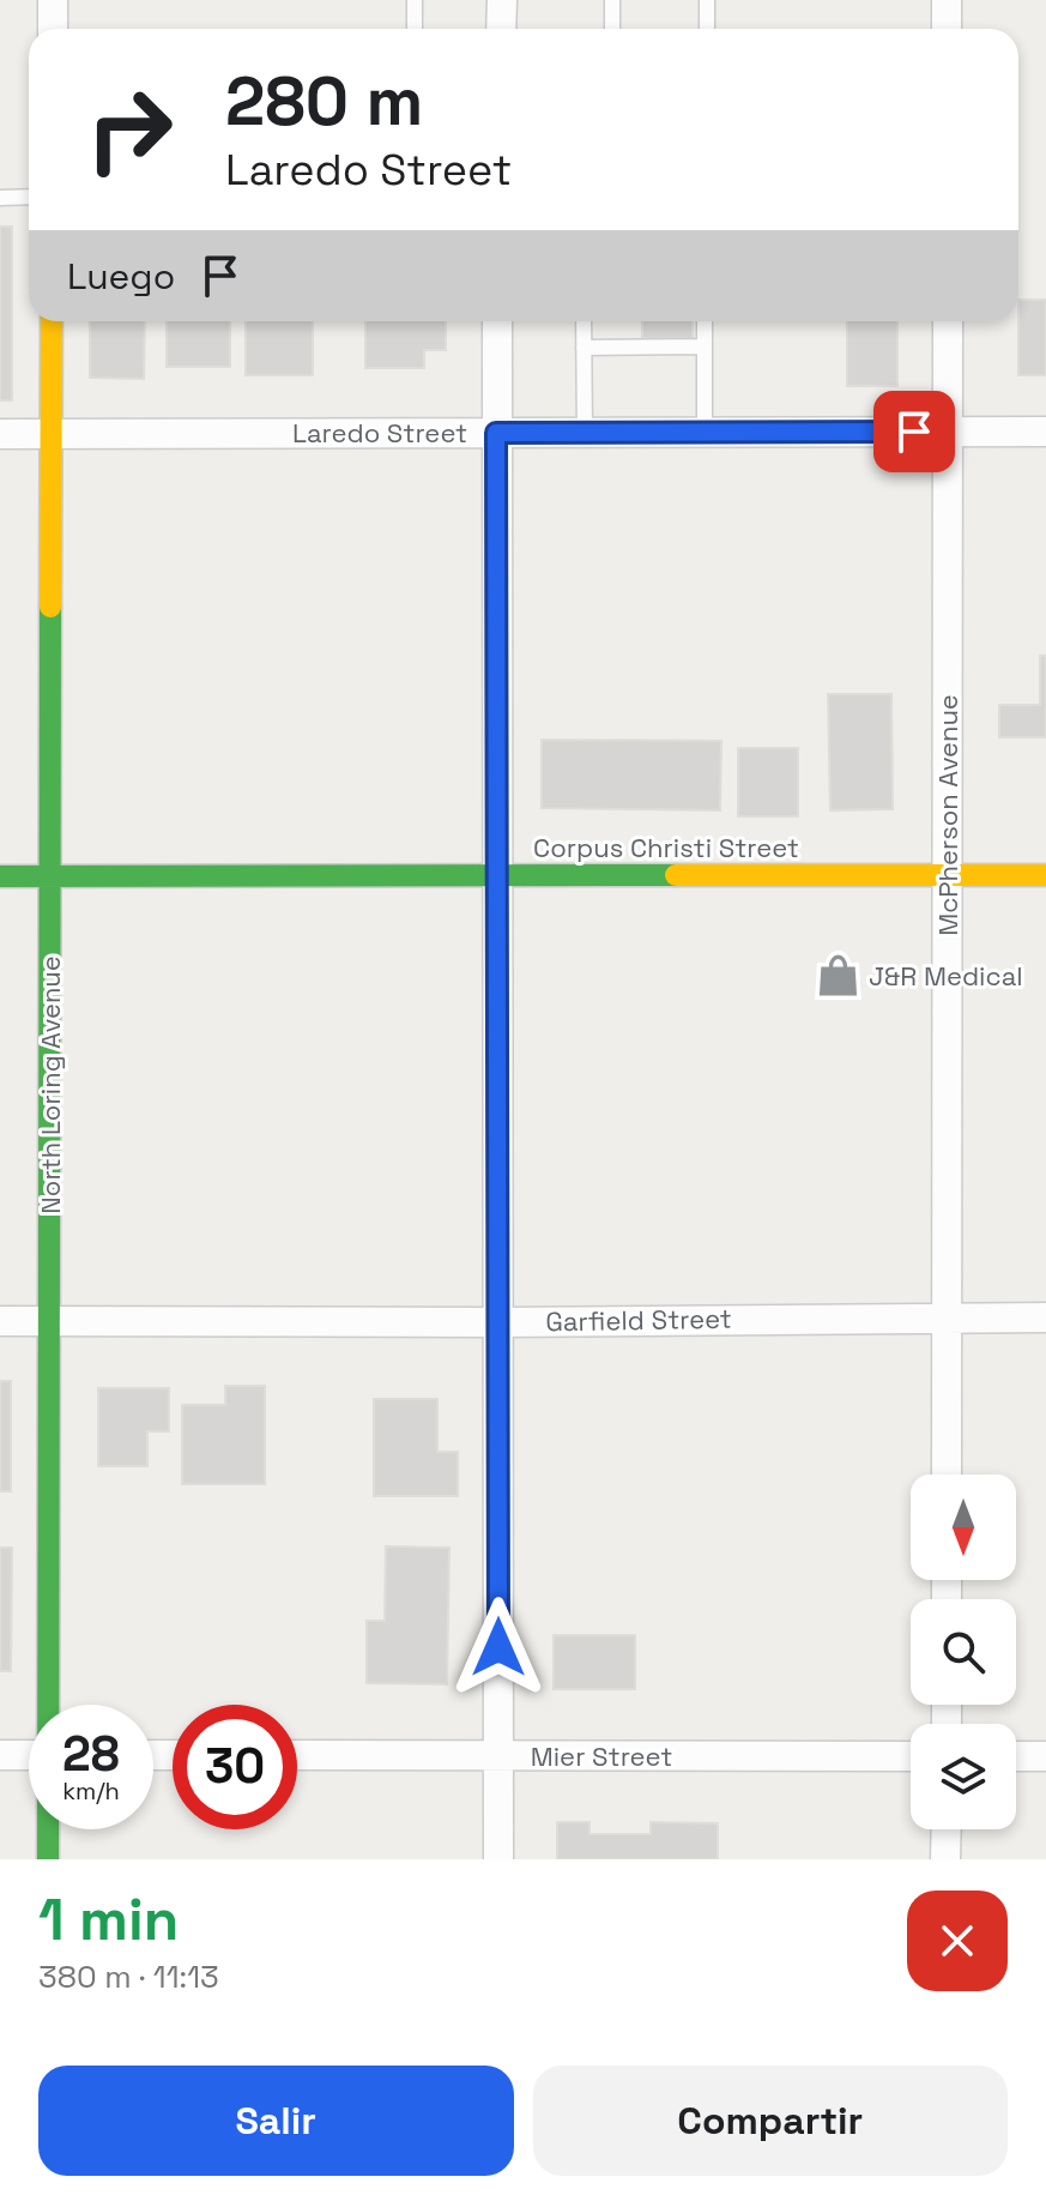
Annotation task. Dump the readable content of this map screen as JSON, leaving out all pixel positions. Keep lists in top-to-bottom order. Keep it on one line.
{"streets":{"street":["Laredo Street","McPherson Avenue","Corpus Christi Street","North Loring Avenue","Garfield Street","Mier Street"]},"crossings":[["Laredo Street","McPherson Avenue"],["Laredo Street","North Loring Avenue"],["McPherson Avenue","Corpus Christi Street"],["McPherson Avenue","Garfield Street"],["Corpus Christi Street","North Loring Avenue"],["North Loring Avenue","Garfield Street"]],"places":{"shop":["J&R Medical"]},"north":"bottom","page":{"turn":["280 m","Laredo Street"],"then":"Luego","speed":"28 km/h","limit":"30","heading":["1 min","380 m · 11:13"],"buttons":["Salir","Compartir"]}}
